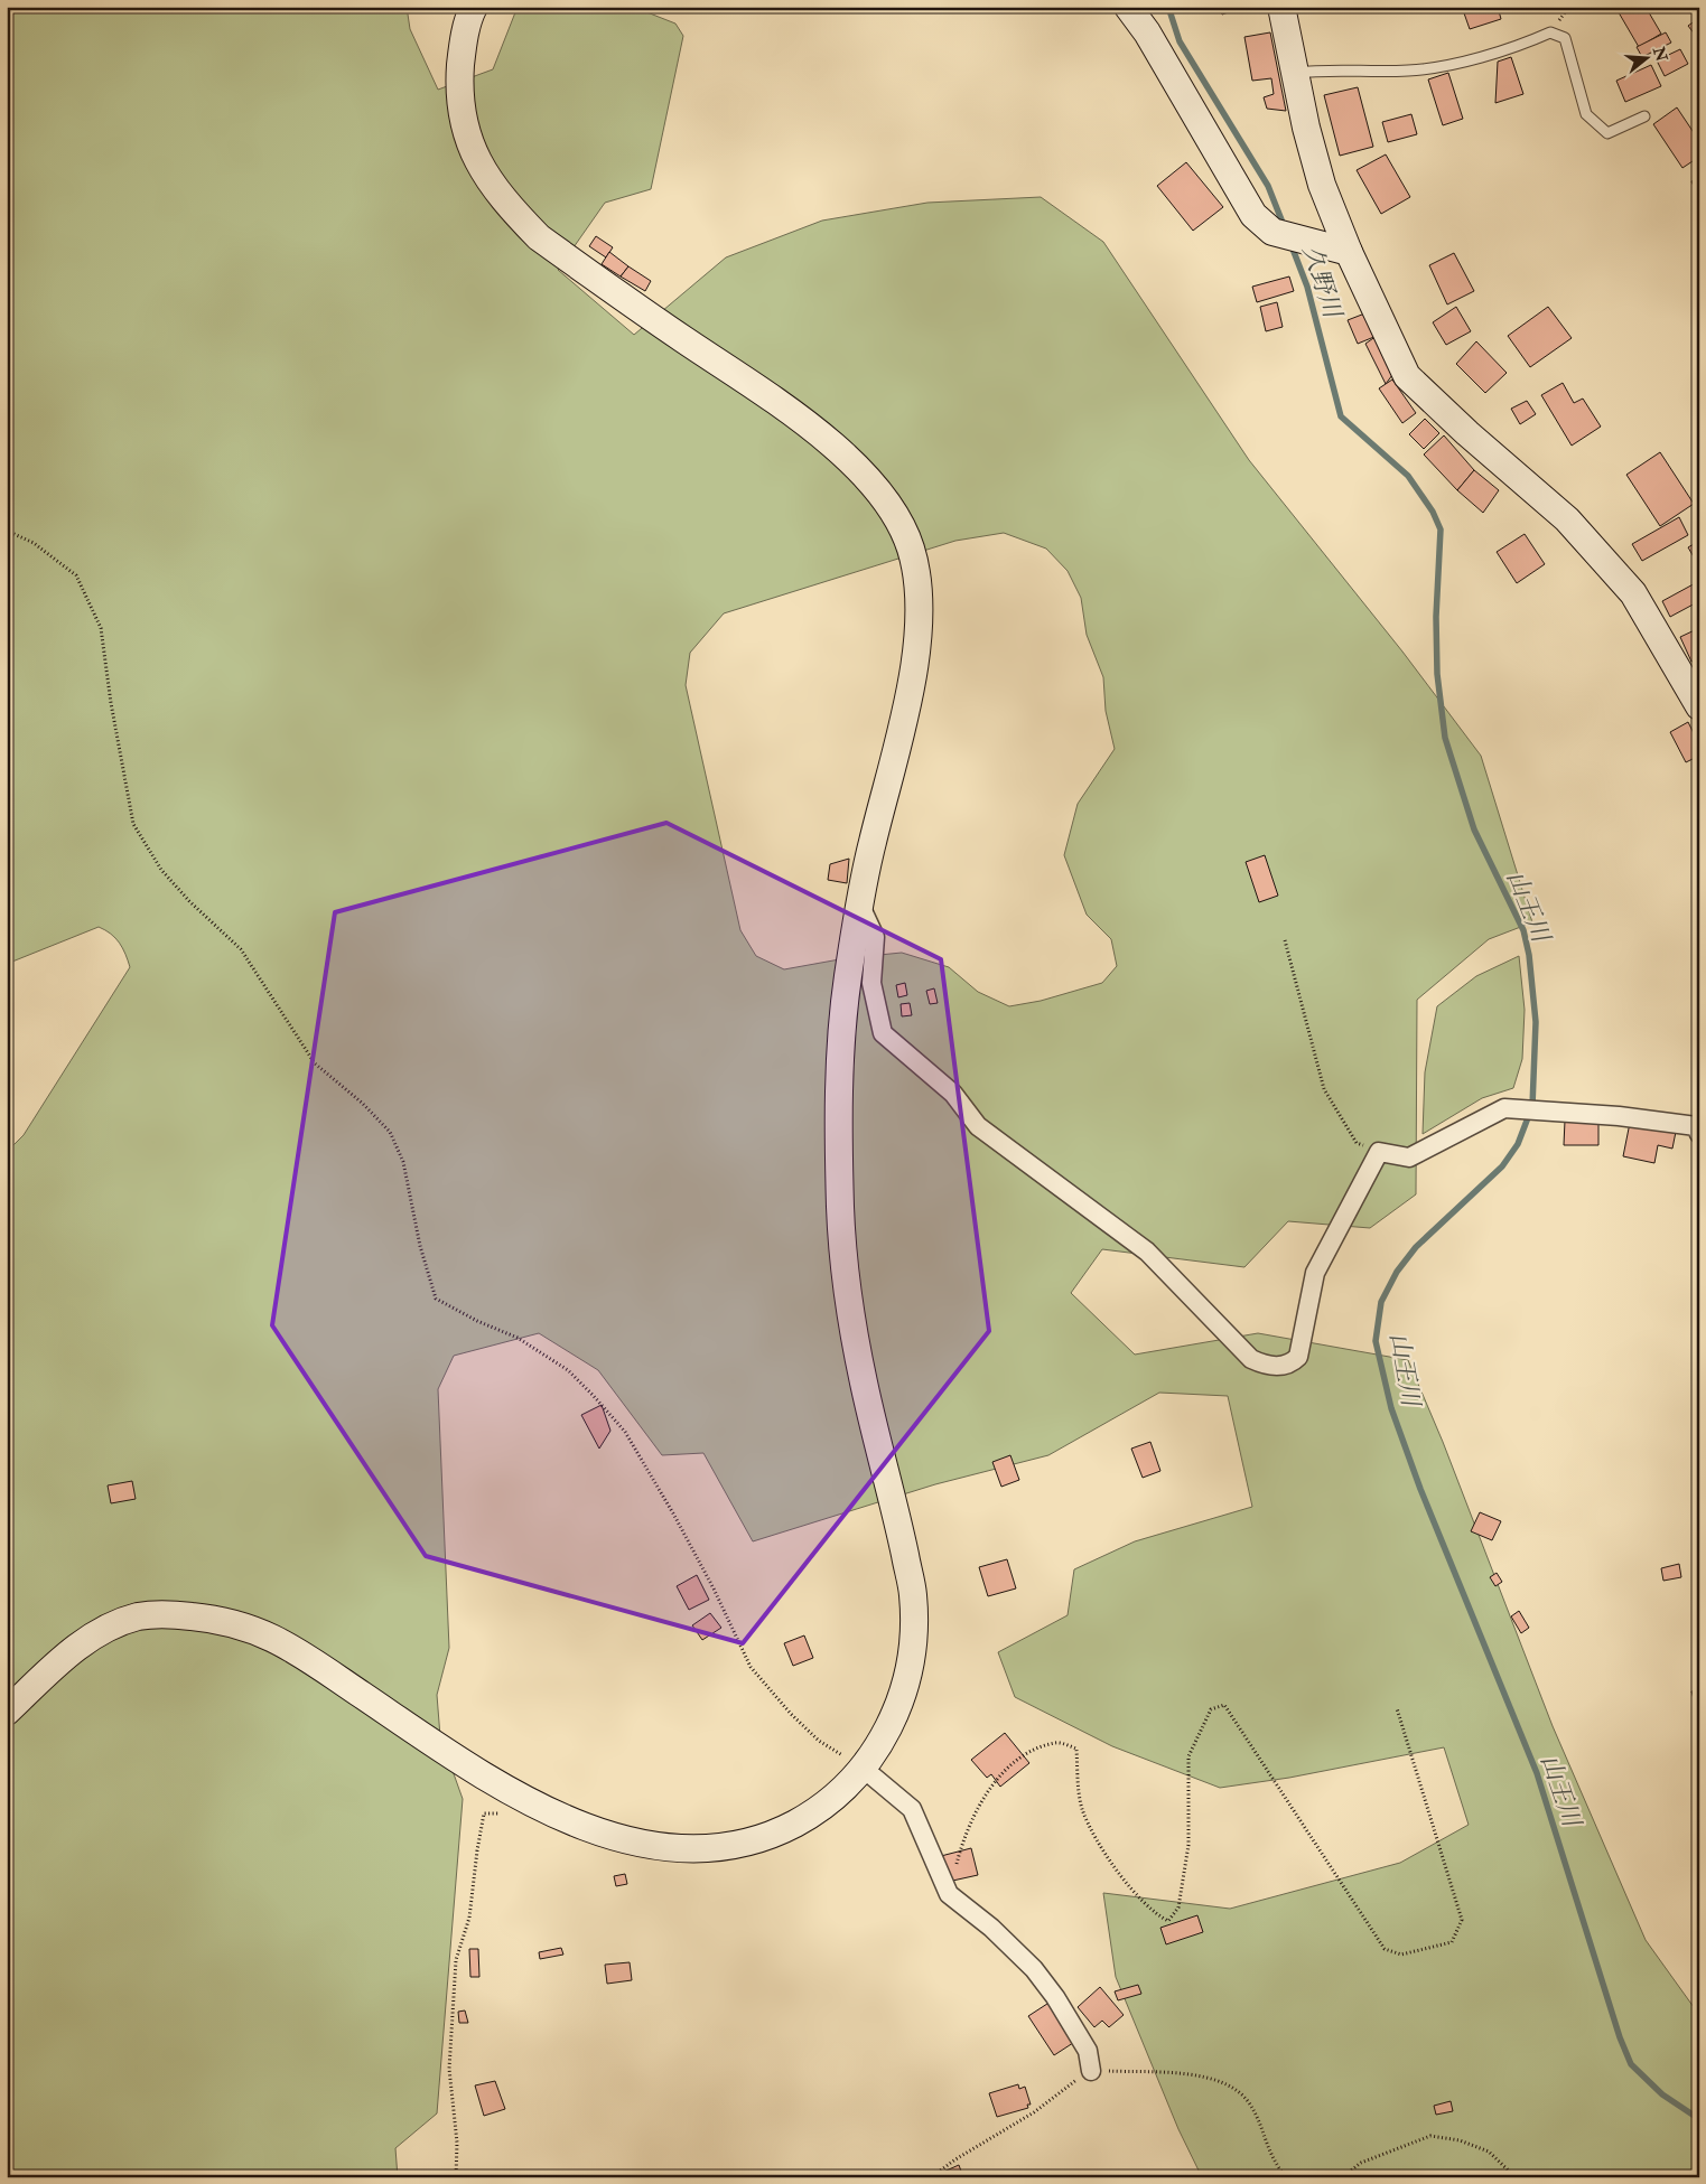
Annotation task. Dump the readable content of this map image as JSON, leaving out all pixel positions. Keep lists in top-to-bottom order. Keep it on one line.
{"water":["久野川","山王川"],"north":"right"}
